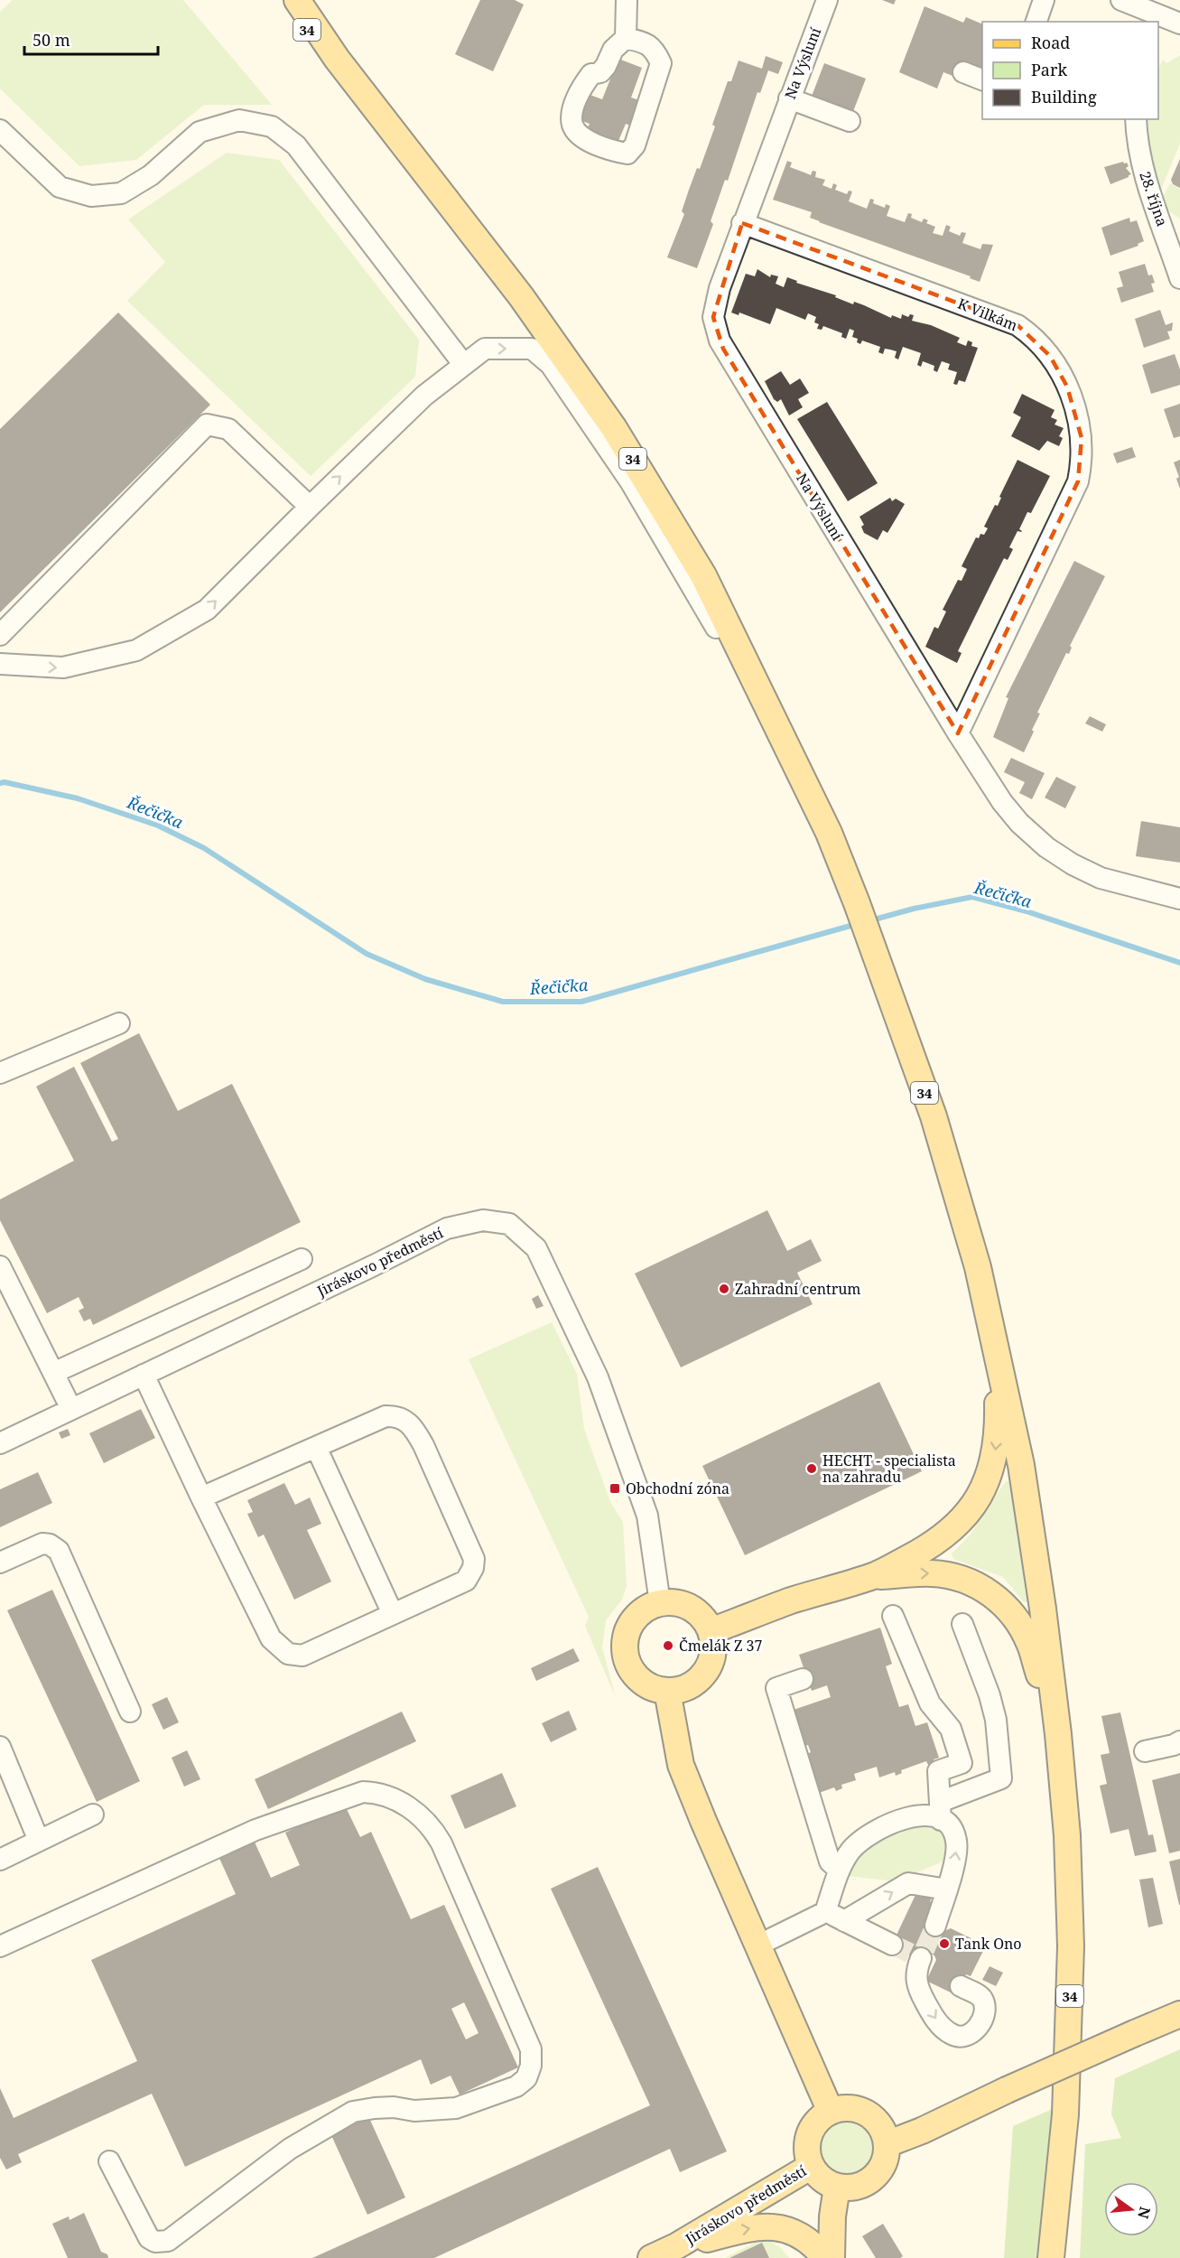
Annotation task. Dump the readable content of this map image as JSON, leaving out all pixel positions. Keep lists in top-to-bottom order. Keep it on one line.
{"streets":{"main road":["34","Jiráskovo předměstí"],"street":["Na Výsluní","28. října","K Vilkám"]},"crossings":[["Na Výsluní","K Vilkám"]],"water":["Řečička"],"places":{"other":["Zahradní centrum","HECHT - specialista na zahradu","Čmelák Z 37","Tank Ono"],"transit":["Obchodní zóna"]},"legend":["Road","Park","Building"],"scale_bar":"50 m","north":"right"}
